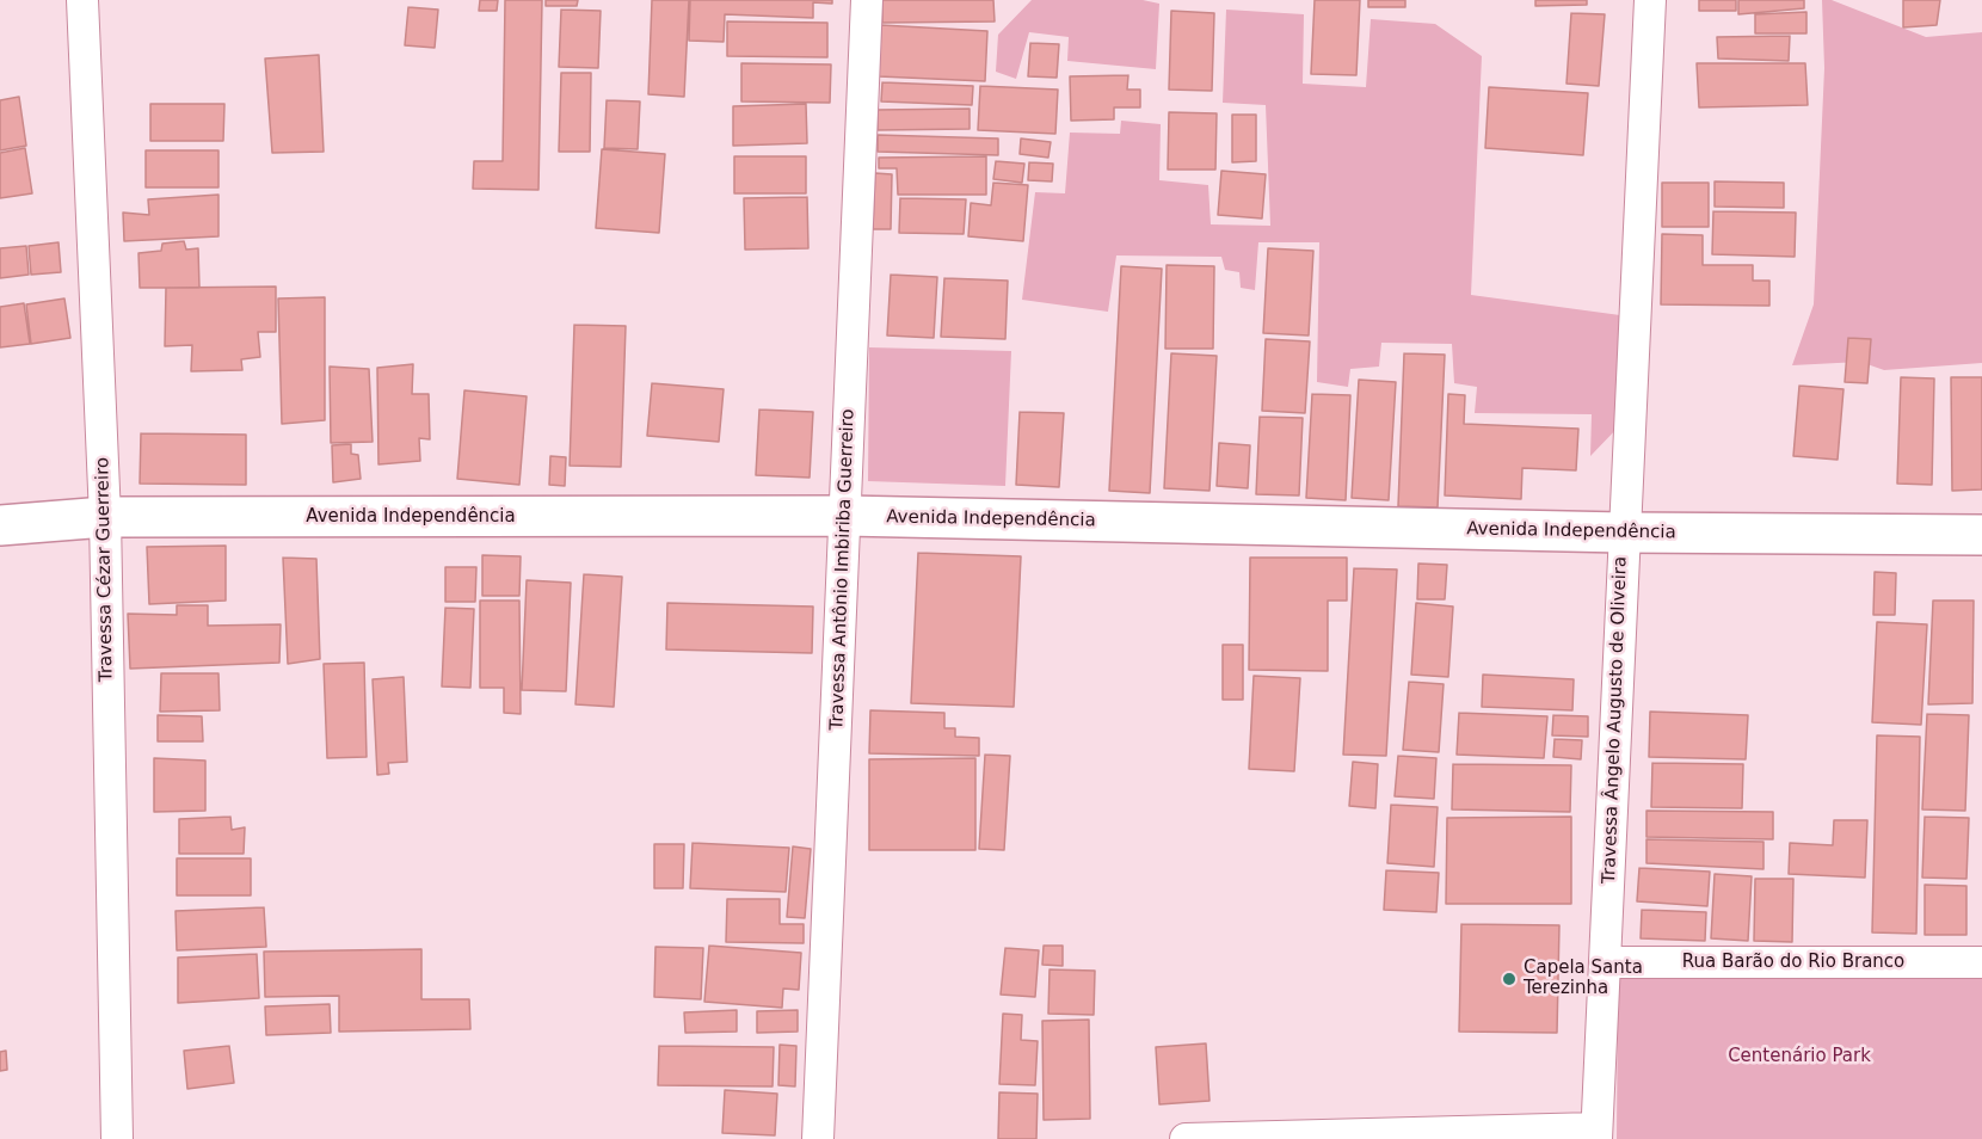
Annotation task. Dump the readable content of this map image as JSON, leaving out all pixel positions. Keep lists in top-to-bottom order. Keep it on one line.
{"streets":{"street":["Avenida Independência","Travessa Cézar Guerreiro","Travessa Antônio Imbiriba Guerreiro","Travessa Ângelo Augusto de Oliveira","Rua Barão do Rio Branco"]},"crossings":[["Avenida Independência","Travessa Cézar Guerreiro"],["Avenida Independência","Travessa Antônio Imbiriba Guerreiro"],["Avenida Independência","Travessa Ângelo Augusto de Oliveira"],["Travessa Ângelo Augusto de Oliveira","Rua Barão do Rio Branco"]],"parks":["Centenário Park"],"places":["Capela Santa Terezinha"]}
